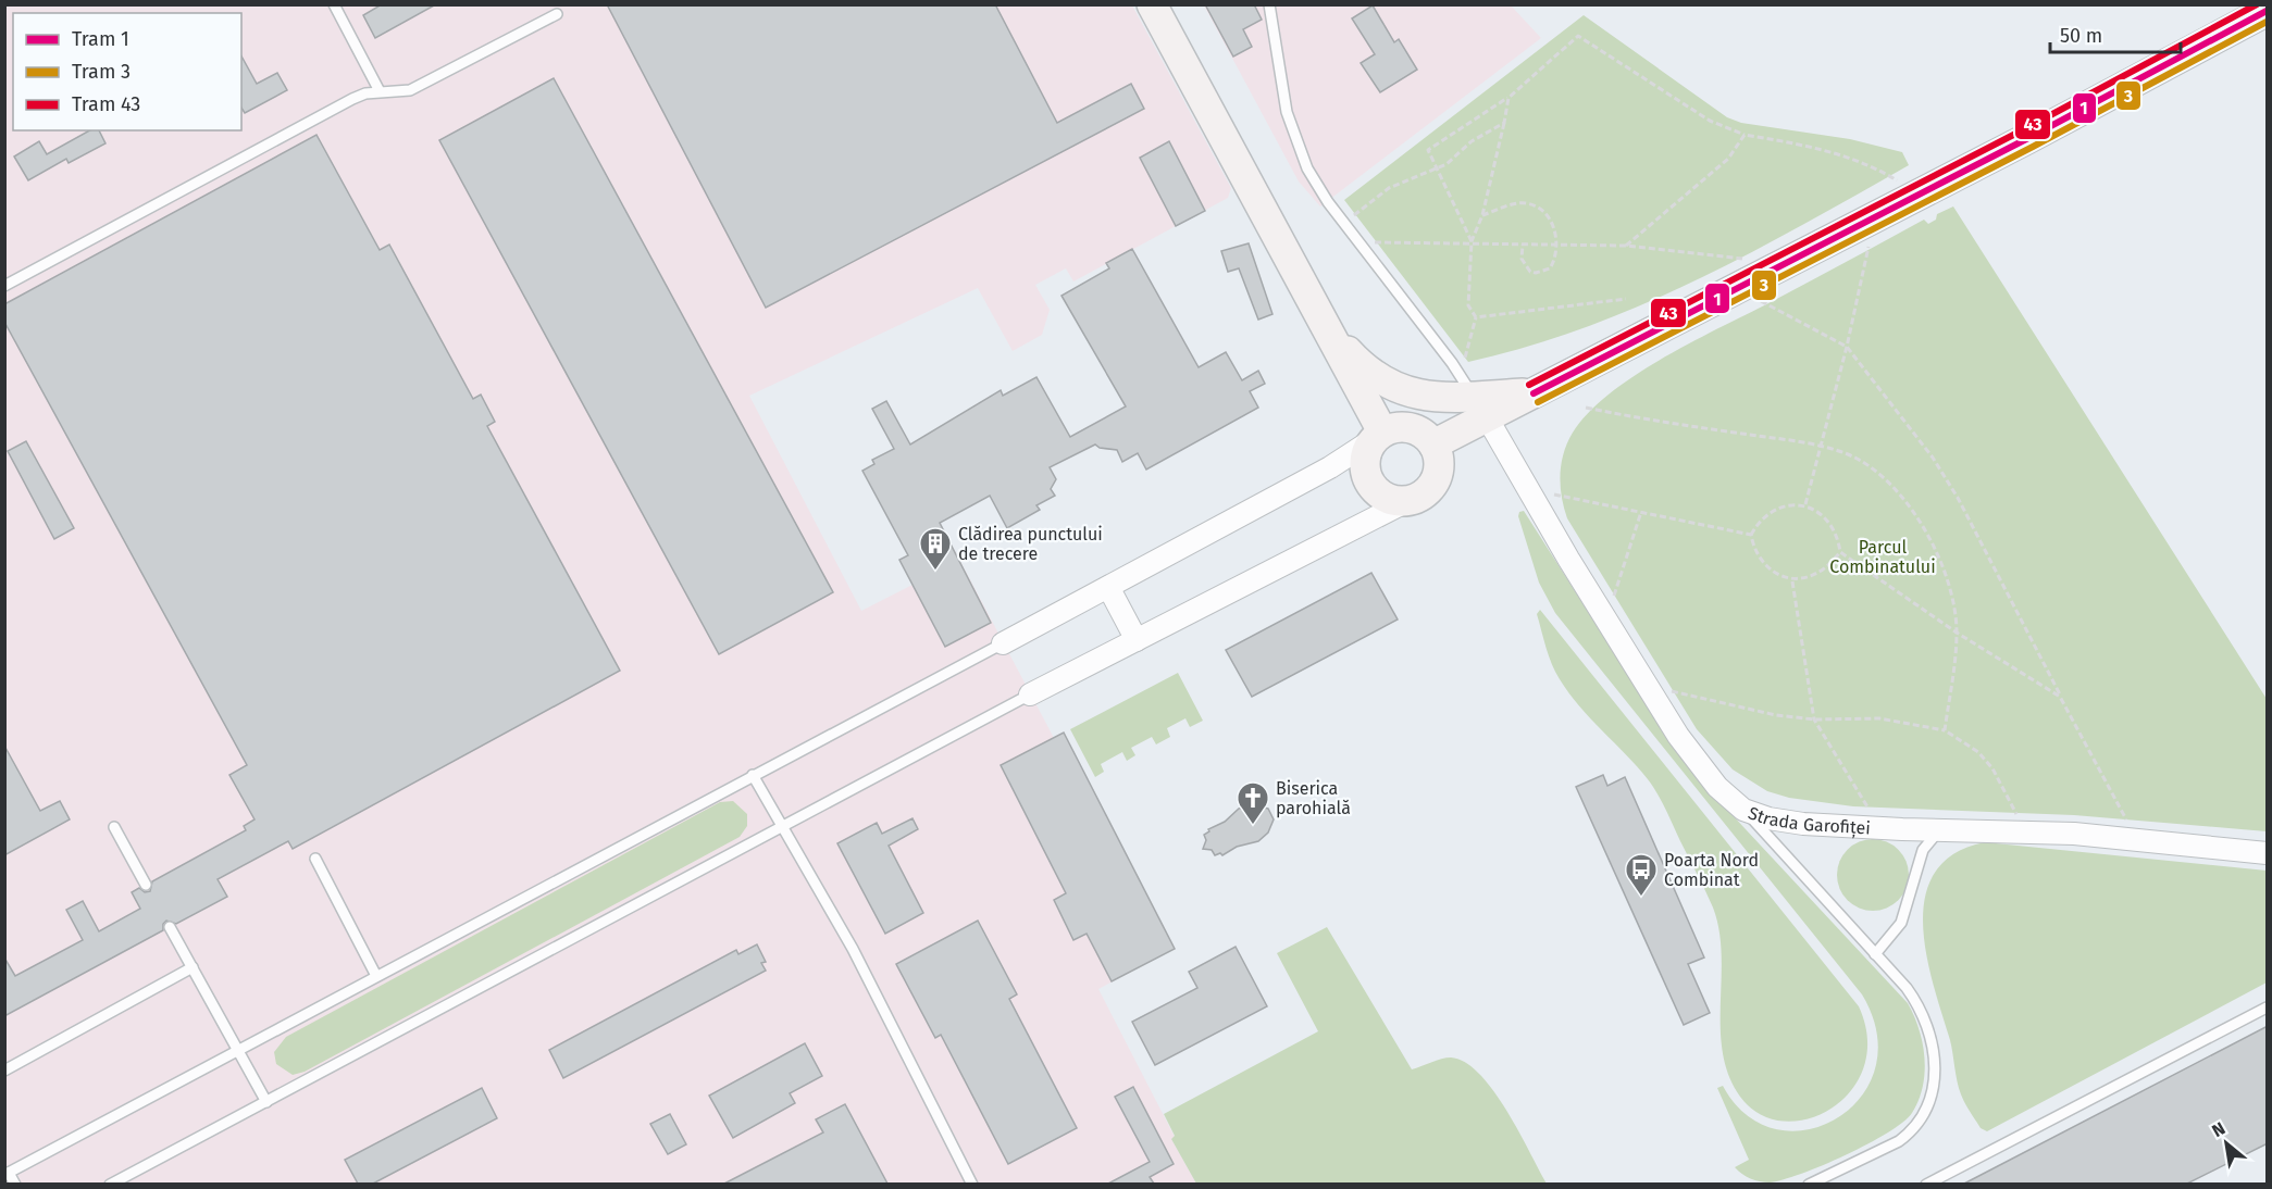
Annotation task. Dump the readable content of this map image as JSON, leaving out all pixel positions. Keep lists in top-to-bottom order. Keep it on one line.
{"streets":{"street":["Strada Garofiței"]},"parks":["Parcul Combinatului"],"places":{"building":["Clădirea punctului de trecere"],"church":["Biserica parohială"],"bus stop":["Poarta Nord Combinat"]},"lines":["tram line 43","tram line 1","tram line 3"],"legend":["Tram 1","Tram 3","Tram 43"],"scale_bar":"50 m","north":"top left"}
